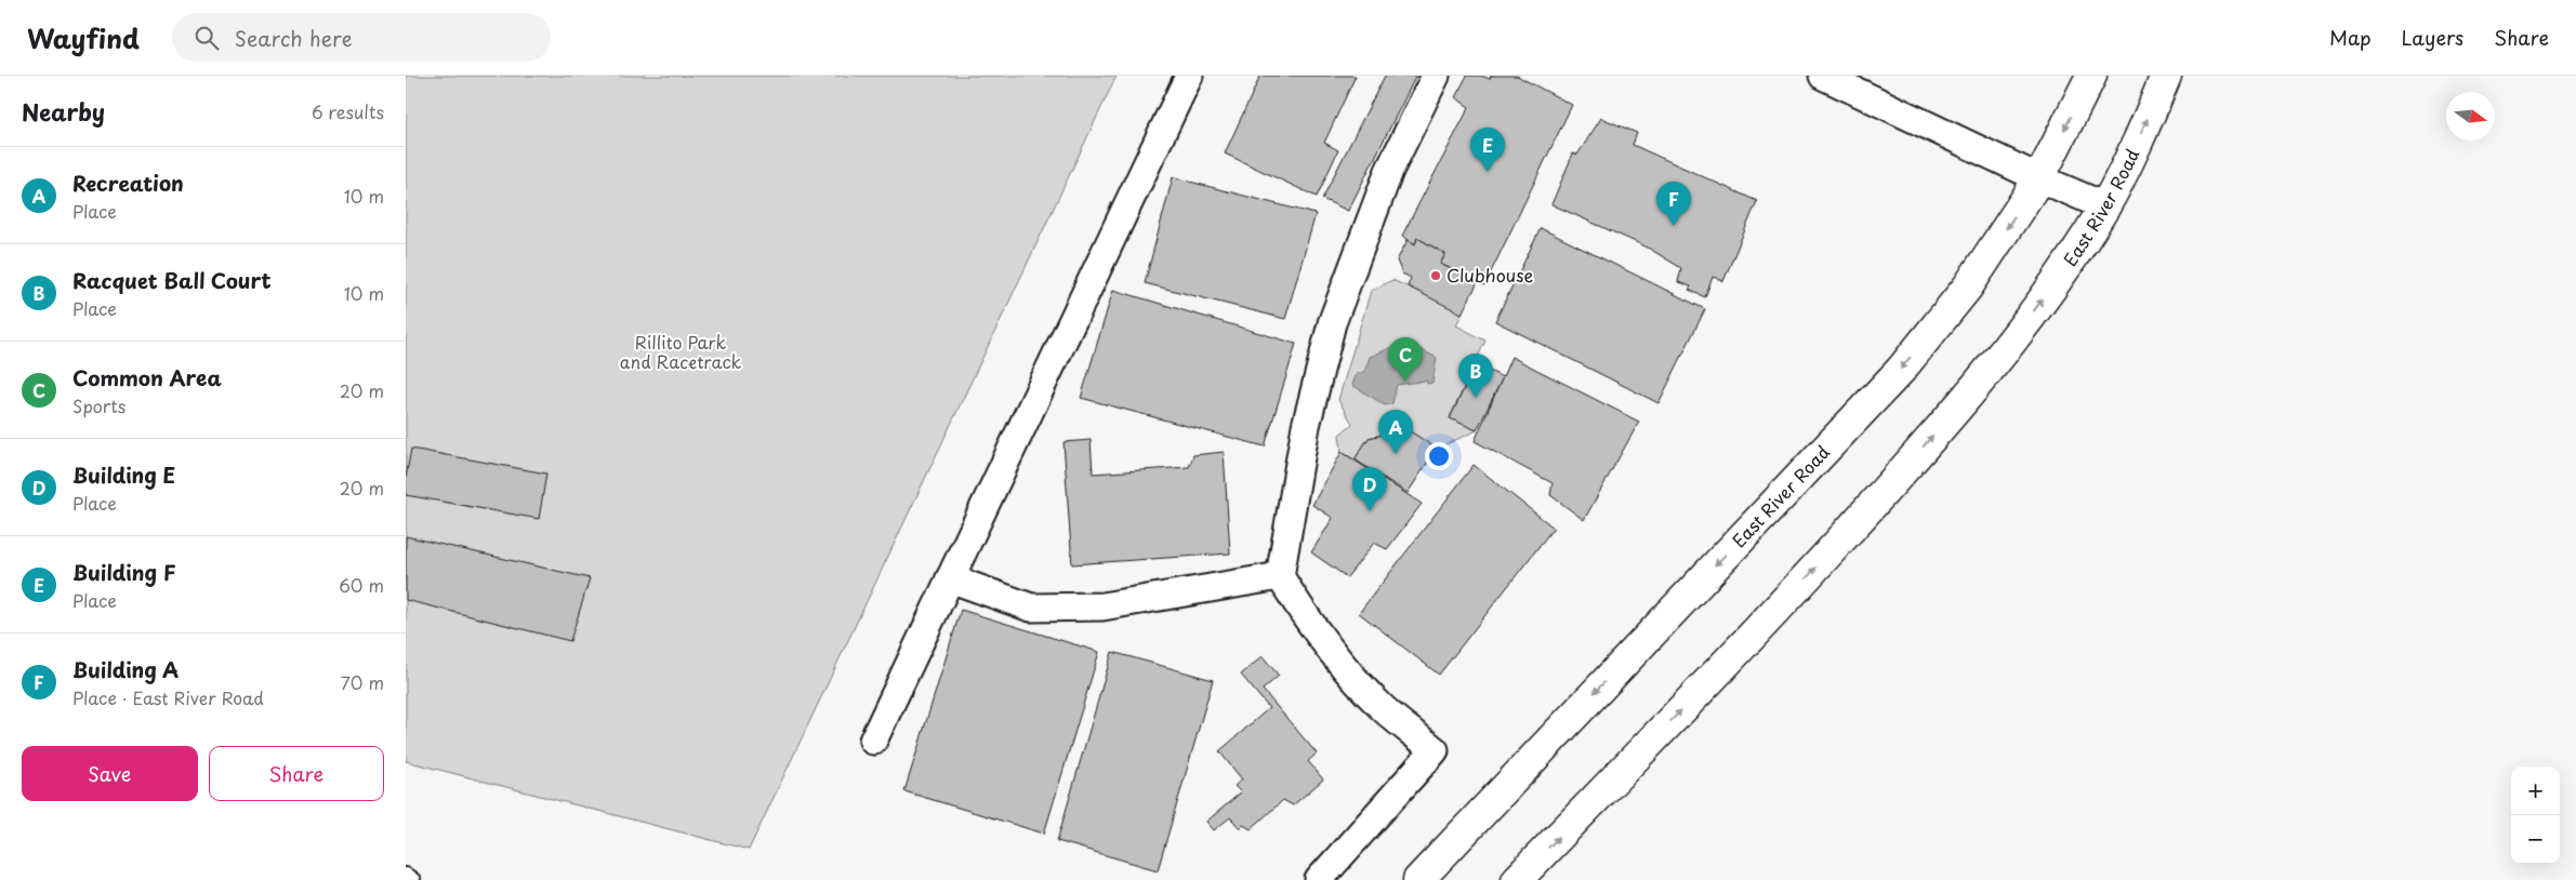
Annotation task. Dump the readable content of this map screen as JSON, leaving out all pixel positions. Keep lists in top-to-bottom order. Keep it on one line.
{"streets":{"main road":["East River Road"]},"parks":["Rillito Park and Racetrack"],"places":["Clubhouse"],"north":"right","page":{"header":"Wayfind","search":"Search here","nav":["Map","Layers","Share"],"heading":["Nearby","6 results"],"pins":["E","F","C","B","A","D"],"list":[{"mark":"A","name":"Recreation","note":"Place","value":"10 m"},{"mark":"B","name":"Racquet Ball Court","note":"Place","value":"10 m"},{"mark":"C","name":"Common Area","note":"Sports","value":"20 m"},{"mark":"D","name":"Building E","note":"Place","value":"20 m"},{"mark":"E","name":"Building F","note":"Place","value":"60 m"},{"mark":"F","name":"Building A","note":"Place · East River Road","value":"70 m"}],"buttons":["Save","Share"],"map_buttons":["+","−"]}}
